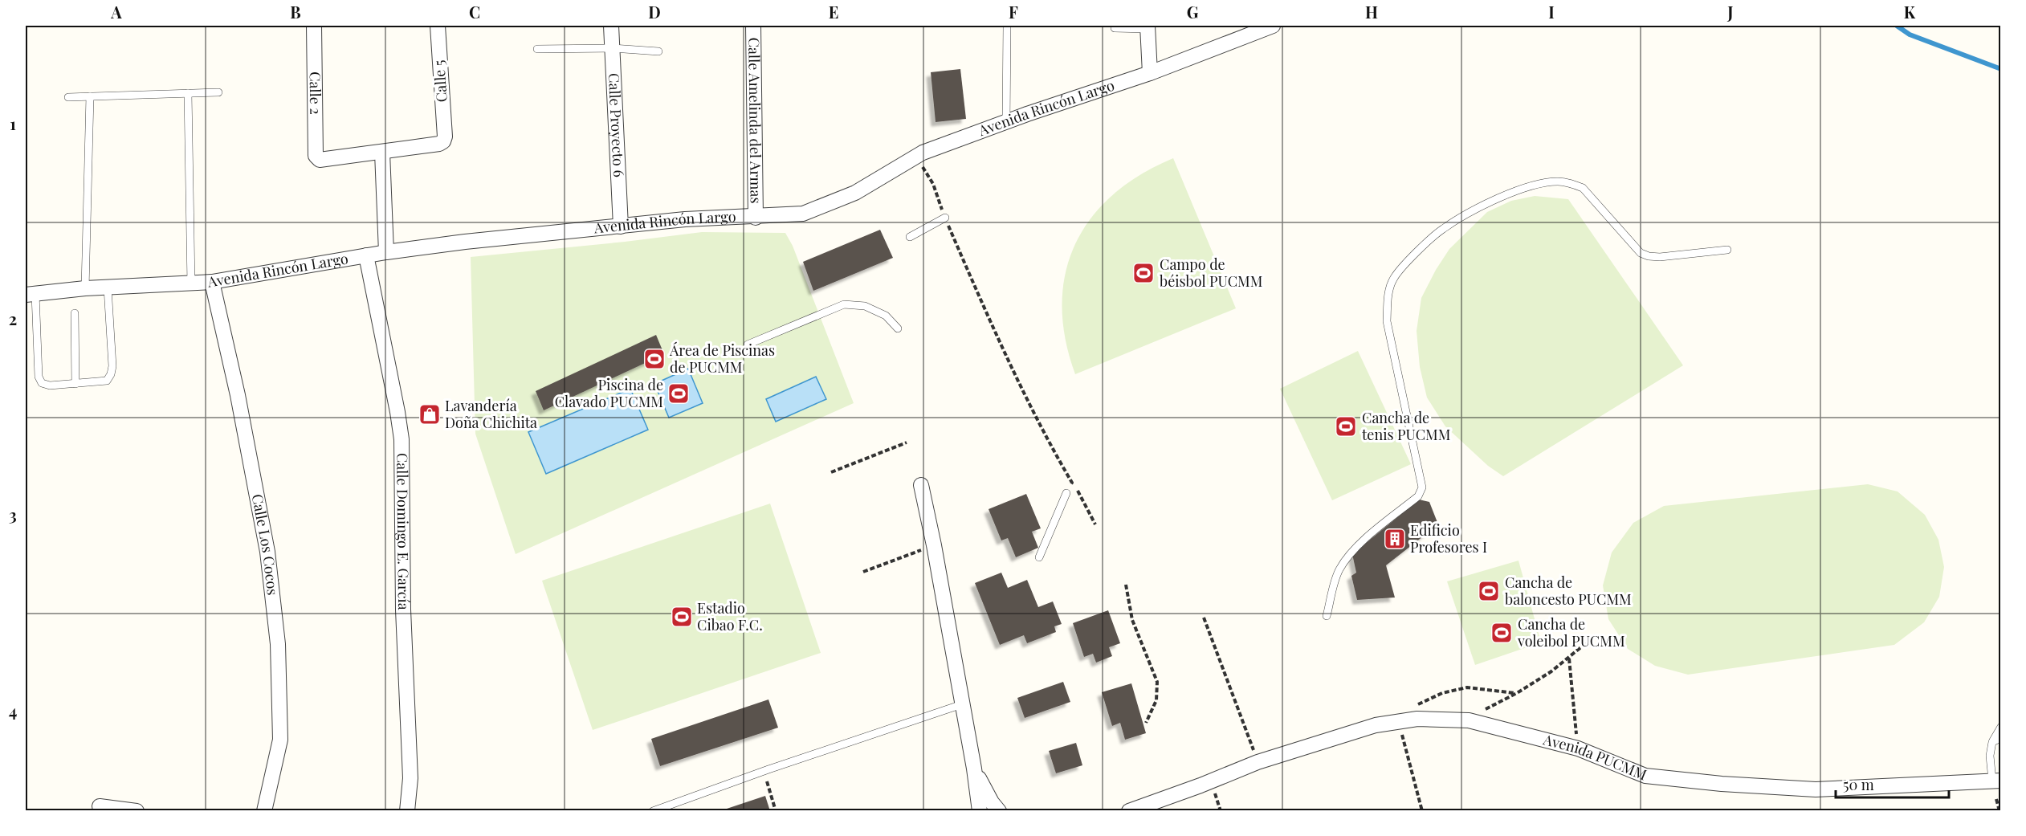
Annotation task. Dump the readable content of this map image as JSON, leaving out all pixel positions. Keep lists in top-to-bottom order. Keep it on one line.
{"streets":{"street":["Calle 5","Calle 2","Avenida Rincón Largo","Calle Amelinda del Armas","Calle Proyecto 6","Calle Domingo E. García","Calle Los Cocos","Avenida PUCMM"]},"crossings":[["Calle 5","Calle 2"],["Avenida Rincón Largo","Calle Amelinda del Armas"],["Avenida Rincón Largo","Calle Proyecto 6"],["Avenida Rincón Largo","Calle Domingo E. García"],["Avenida Rincón Largo","Calle Los Cocos"]],"places":{"sports":["Campo de béisbol PUCMM","Área de Piscinas de PUCMM","Piscina de Clavado PUCMM","Cancha de tenis PUCMM","Cancha de baloncesto PUCMM","Estadio Cibao F.C.","Cancha de voleibol PUCMM"],"shop":["Lavandería Doña Chichita"],"building":["Edificio Profesores I"]},"scale_bar":"50 m","grid":{"columns":["A","B","C","D","E","F","G","H","I","J","K"],"rows":["1","2","3","4"]}}
